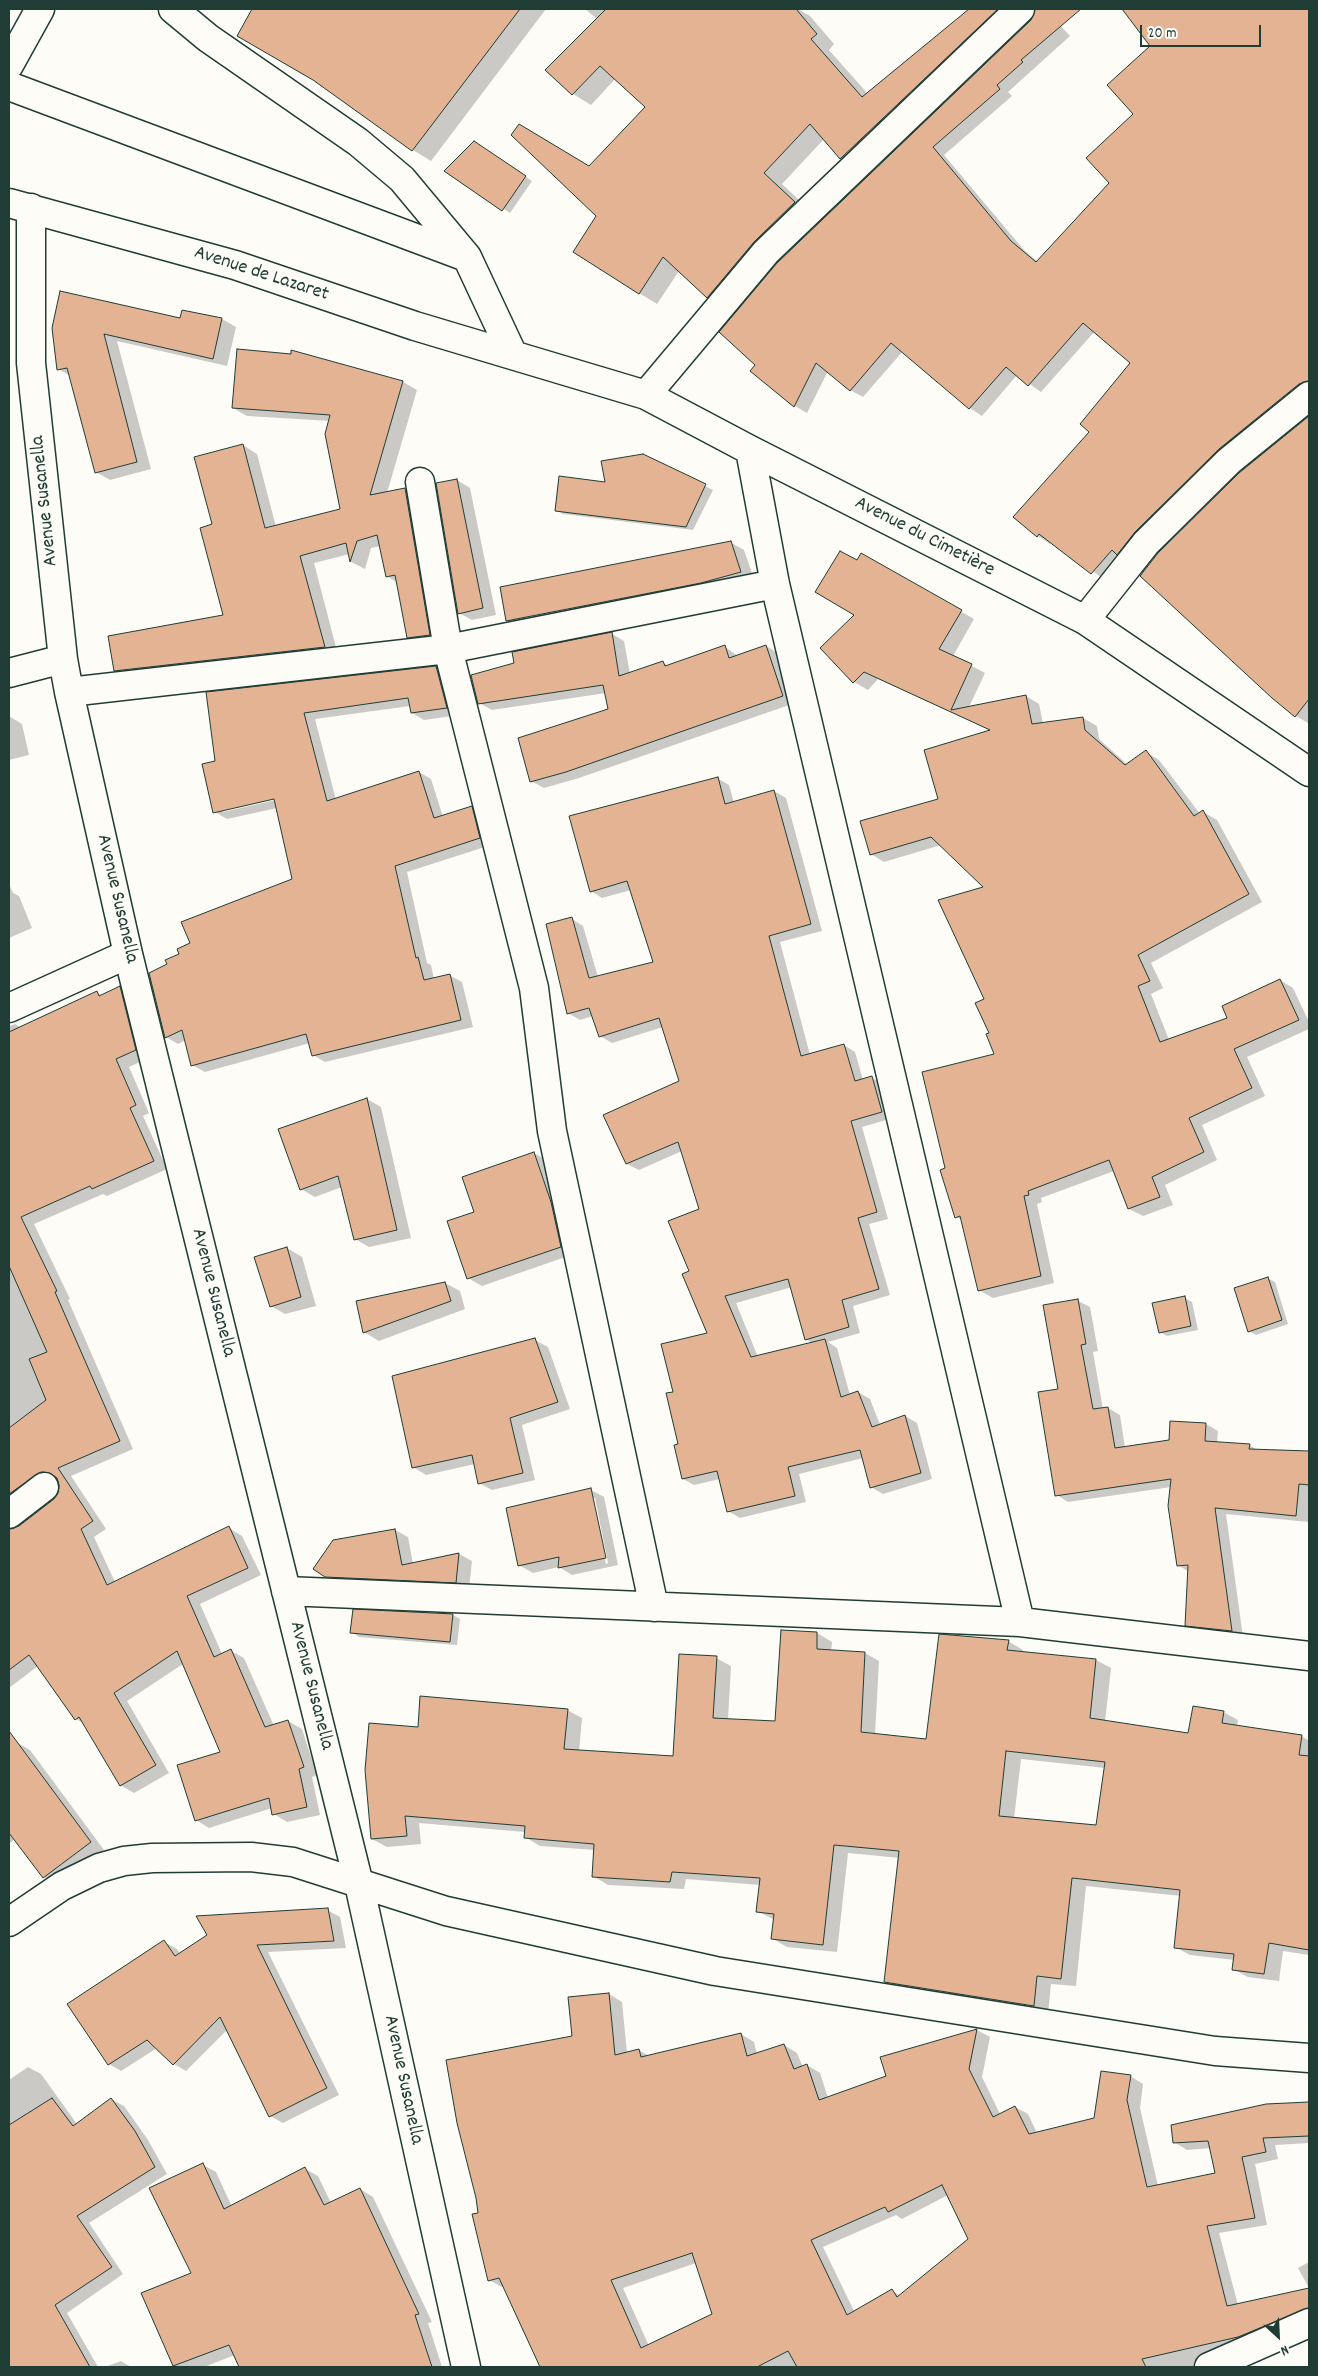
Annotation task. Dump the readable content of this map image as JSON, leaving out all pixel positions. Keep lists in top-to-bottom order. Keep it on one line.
{"streets":{"street":["Avenue de Lazaret","Avenue Susanella","Avenue du Cimetière"]},"crossings":[["Avenue de Lazaret","Avenue Susanella"],["Avenue de Lazaret","Avenue du Cimetière"]],"scale_bar":"20 m","north":"bottom right"}
